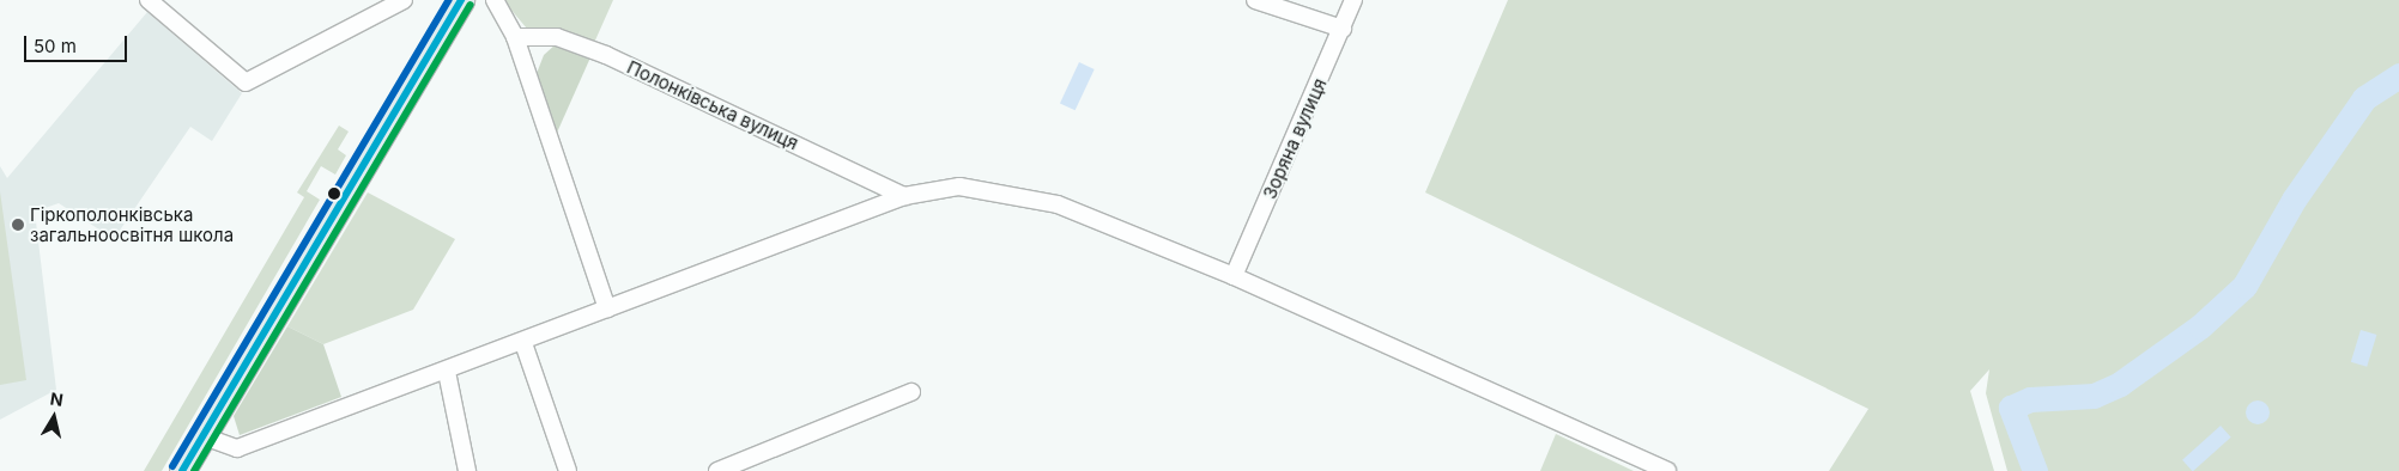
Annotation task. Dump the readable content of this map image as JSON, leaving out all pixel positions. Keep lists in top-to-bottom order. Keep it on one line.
{"streets":{"street":["Полонківська вулиця","Зоряна вулиця"]},"places":["Гіркополонківська загальноосвітня школа"],"scale_bar":"50 m","north":"top"}
